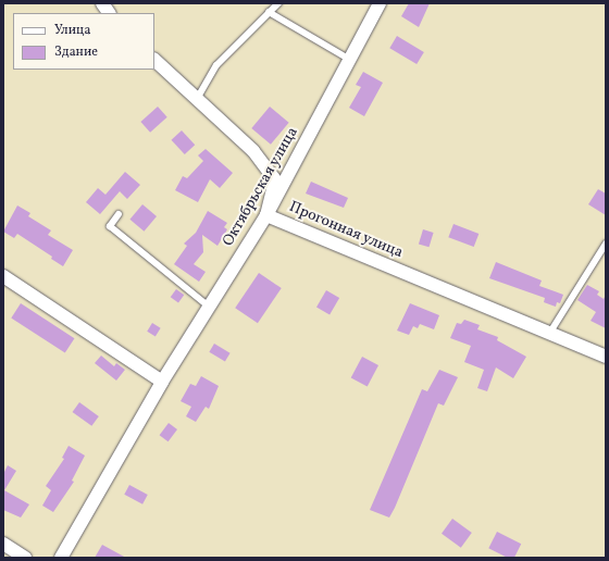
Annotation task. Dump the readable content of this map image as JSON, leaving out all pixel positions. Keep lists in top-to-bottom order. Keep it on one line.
{"streets":{"street":["Октябрьская улица","Прогонная улица"]},"crossings":[["Октябрьская улица","Прогонная улица"]],"legend":["Улица","Здание"]}
